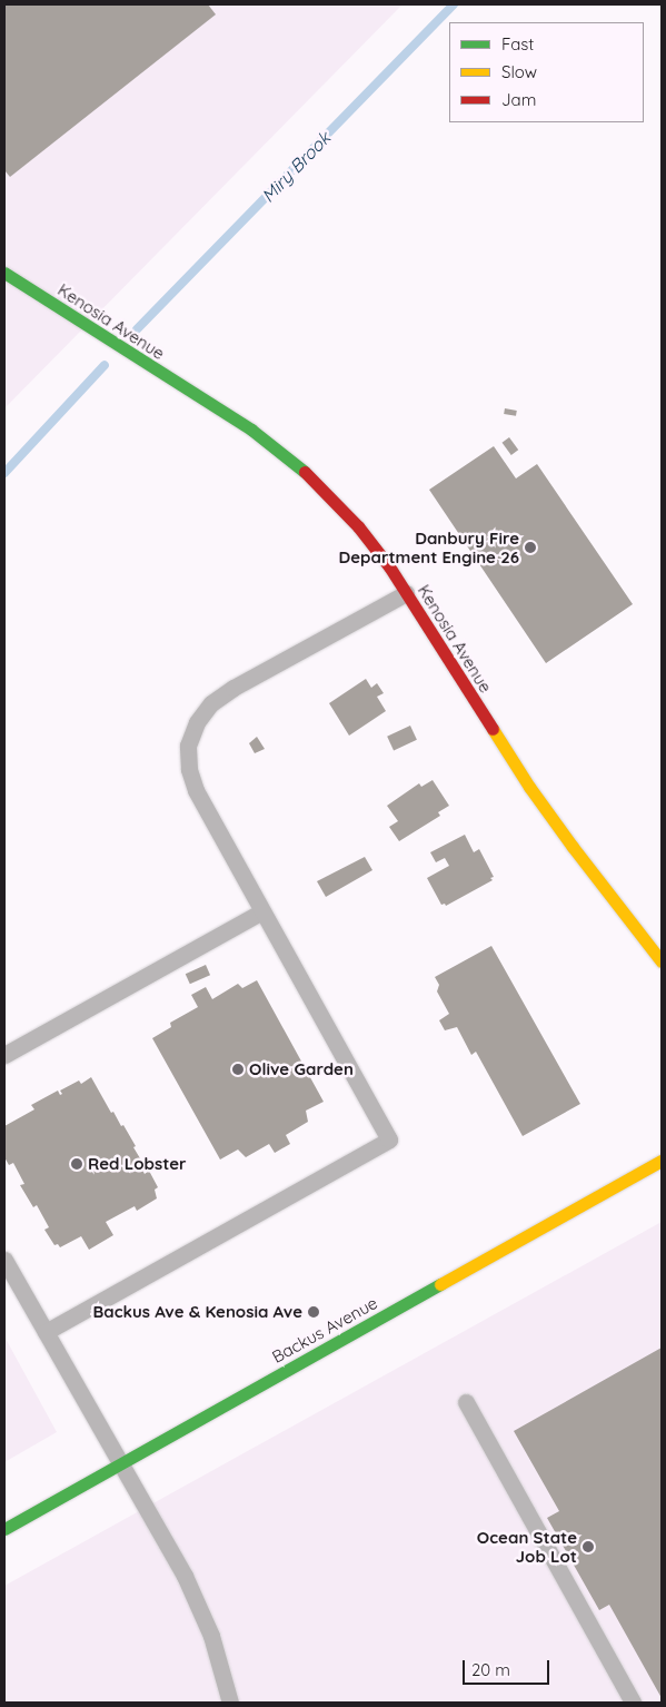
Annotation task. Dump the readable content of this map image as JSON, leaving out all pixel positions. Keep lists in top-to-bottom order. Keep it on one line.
{"streets":{"street":["Kenosia Avenue","Backus Avenue"]},"water":["Miry Brook"],"places":["Danbury Fire Department Engine 26","Olive Garden","Red Lobster","Backus Ave & Kenosia Ave","Ocean State Job Lot"],"legend":["Fast","Slow","Jam"],"scale_bar":"20 m"}
